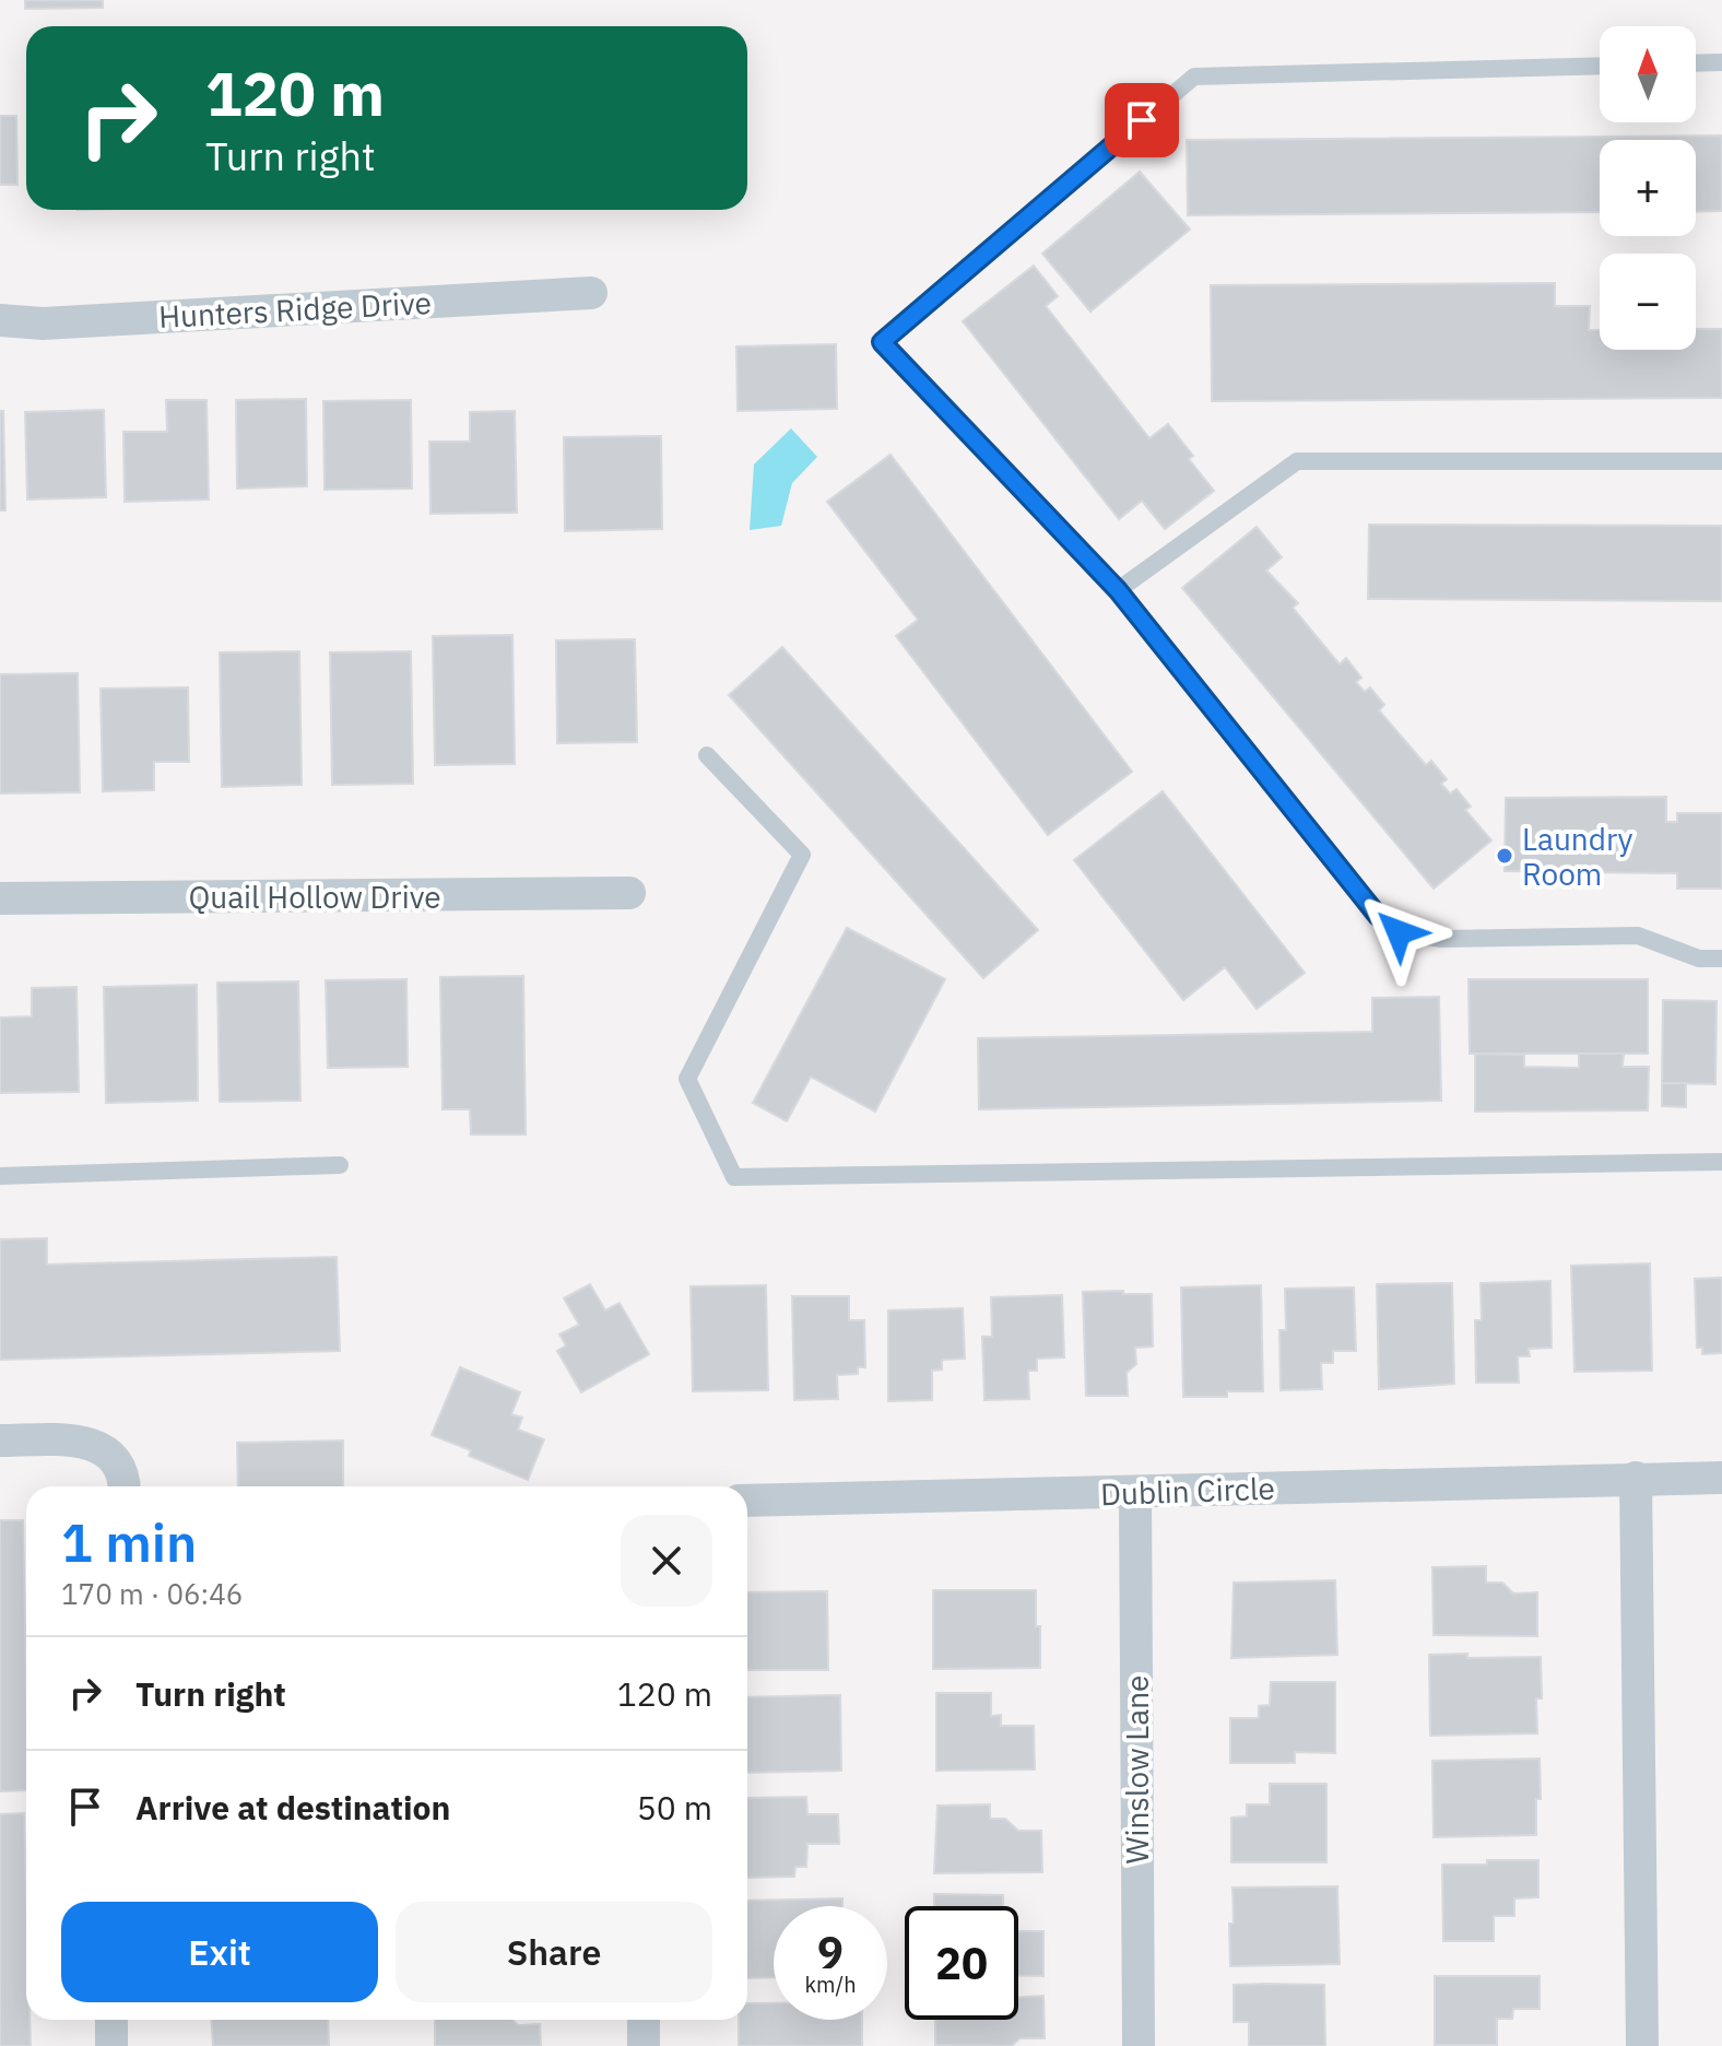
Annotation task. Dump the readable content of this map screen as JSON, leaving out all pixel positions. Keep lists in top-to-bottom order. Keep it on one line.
{"streets":{"street":["Hunters Ridge Drive","Quail Hollow Drive","Dublin Circle","Winslow Lane"]},"crossings":[["Dublin Circle","Winslow Lane"]],"places":["Laundry Room"],"north":"top","page":{"map_buttons":["+","−"],"turn":["120 m","Turn right"],"heading":["1 min","170 m · 06:46"],"list":[{"name":"Turn right","value":"120 m"},{"name":"Arrive at destination","value":"50 m"}],"buttons":["Exit","Share"],"speed":"9 km/h","limit":"20"}}
